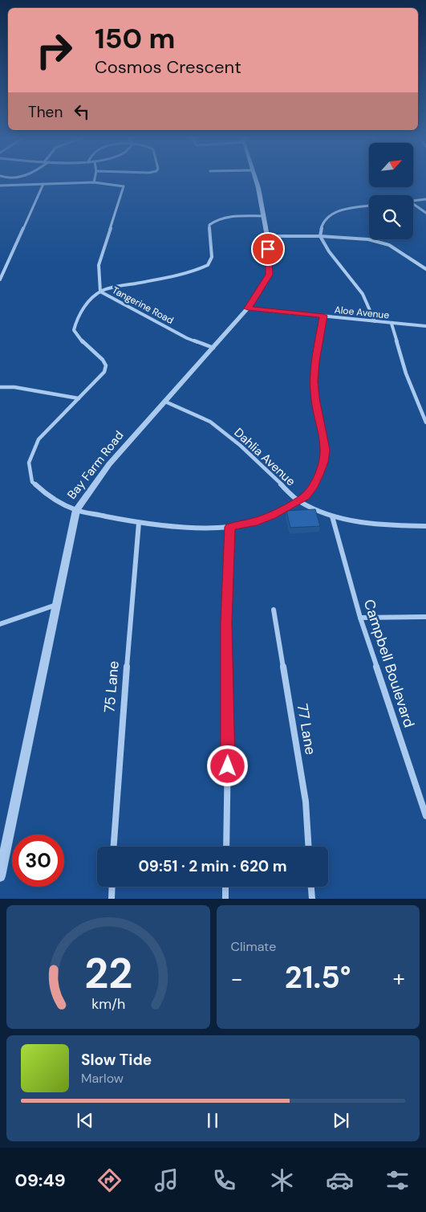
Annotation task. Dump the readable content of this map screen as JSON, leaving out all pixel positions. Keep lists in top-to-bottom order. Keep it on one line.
{"streets":{"street":["Tangerine Road","Aloe Avenue","Dahlia Avenue","Bay Farm Road","Campbell Boulevard","75 Lane","77 Lane"]},"crossings":[["Tangerine Road","Bay Farm Road"],["Aloe Avenue","Bay Farm Road"],["Dahlia Avenue","Bay Farm Road"],["Dahlia Avenue","Campbell Boulevard"]],"north":"top right","page":{"turn":["150 m","Cosmos Crescent"],"then":"Then","limit":"30","trip":"09:51 · 2 min · 620 m","tile":"Climate","heat":["−","21.5°","+"],"song":["Slow Tide","Marlow"],"tabs":"09:49","gauge":["22","km/h"]}}
